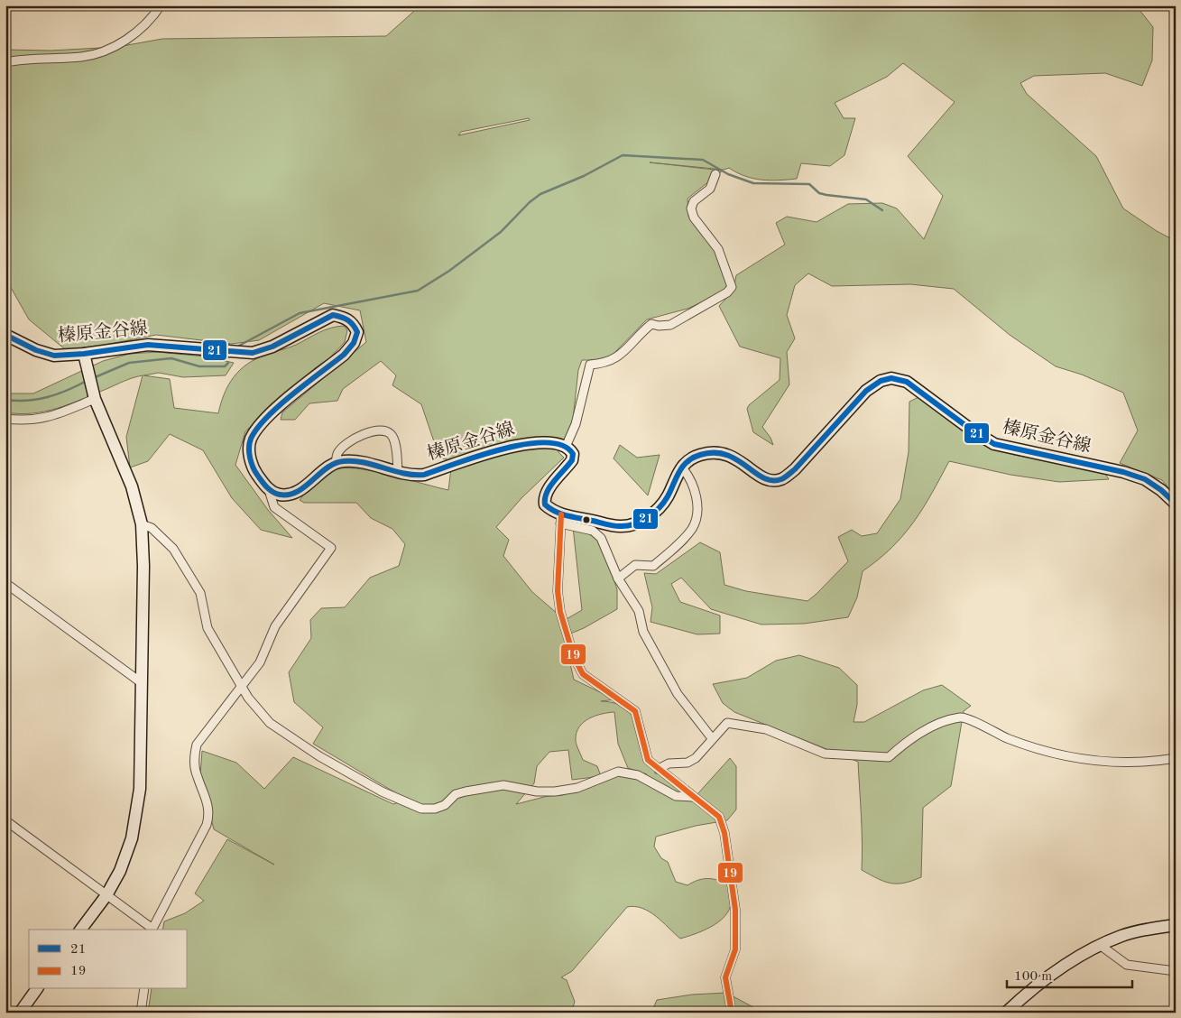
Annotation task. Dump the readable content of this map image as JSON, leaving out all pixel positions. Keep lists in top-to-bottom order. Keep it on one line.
{"streets":{"main road":["榛原金谷線"]},"lines":["transit line 21","transit line 19"],"legend":["21","19"],"scale_bar":"100 m"}
